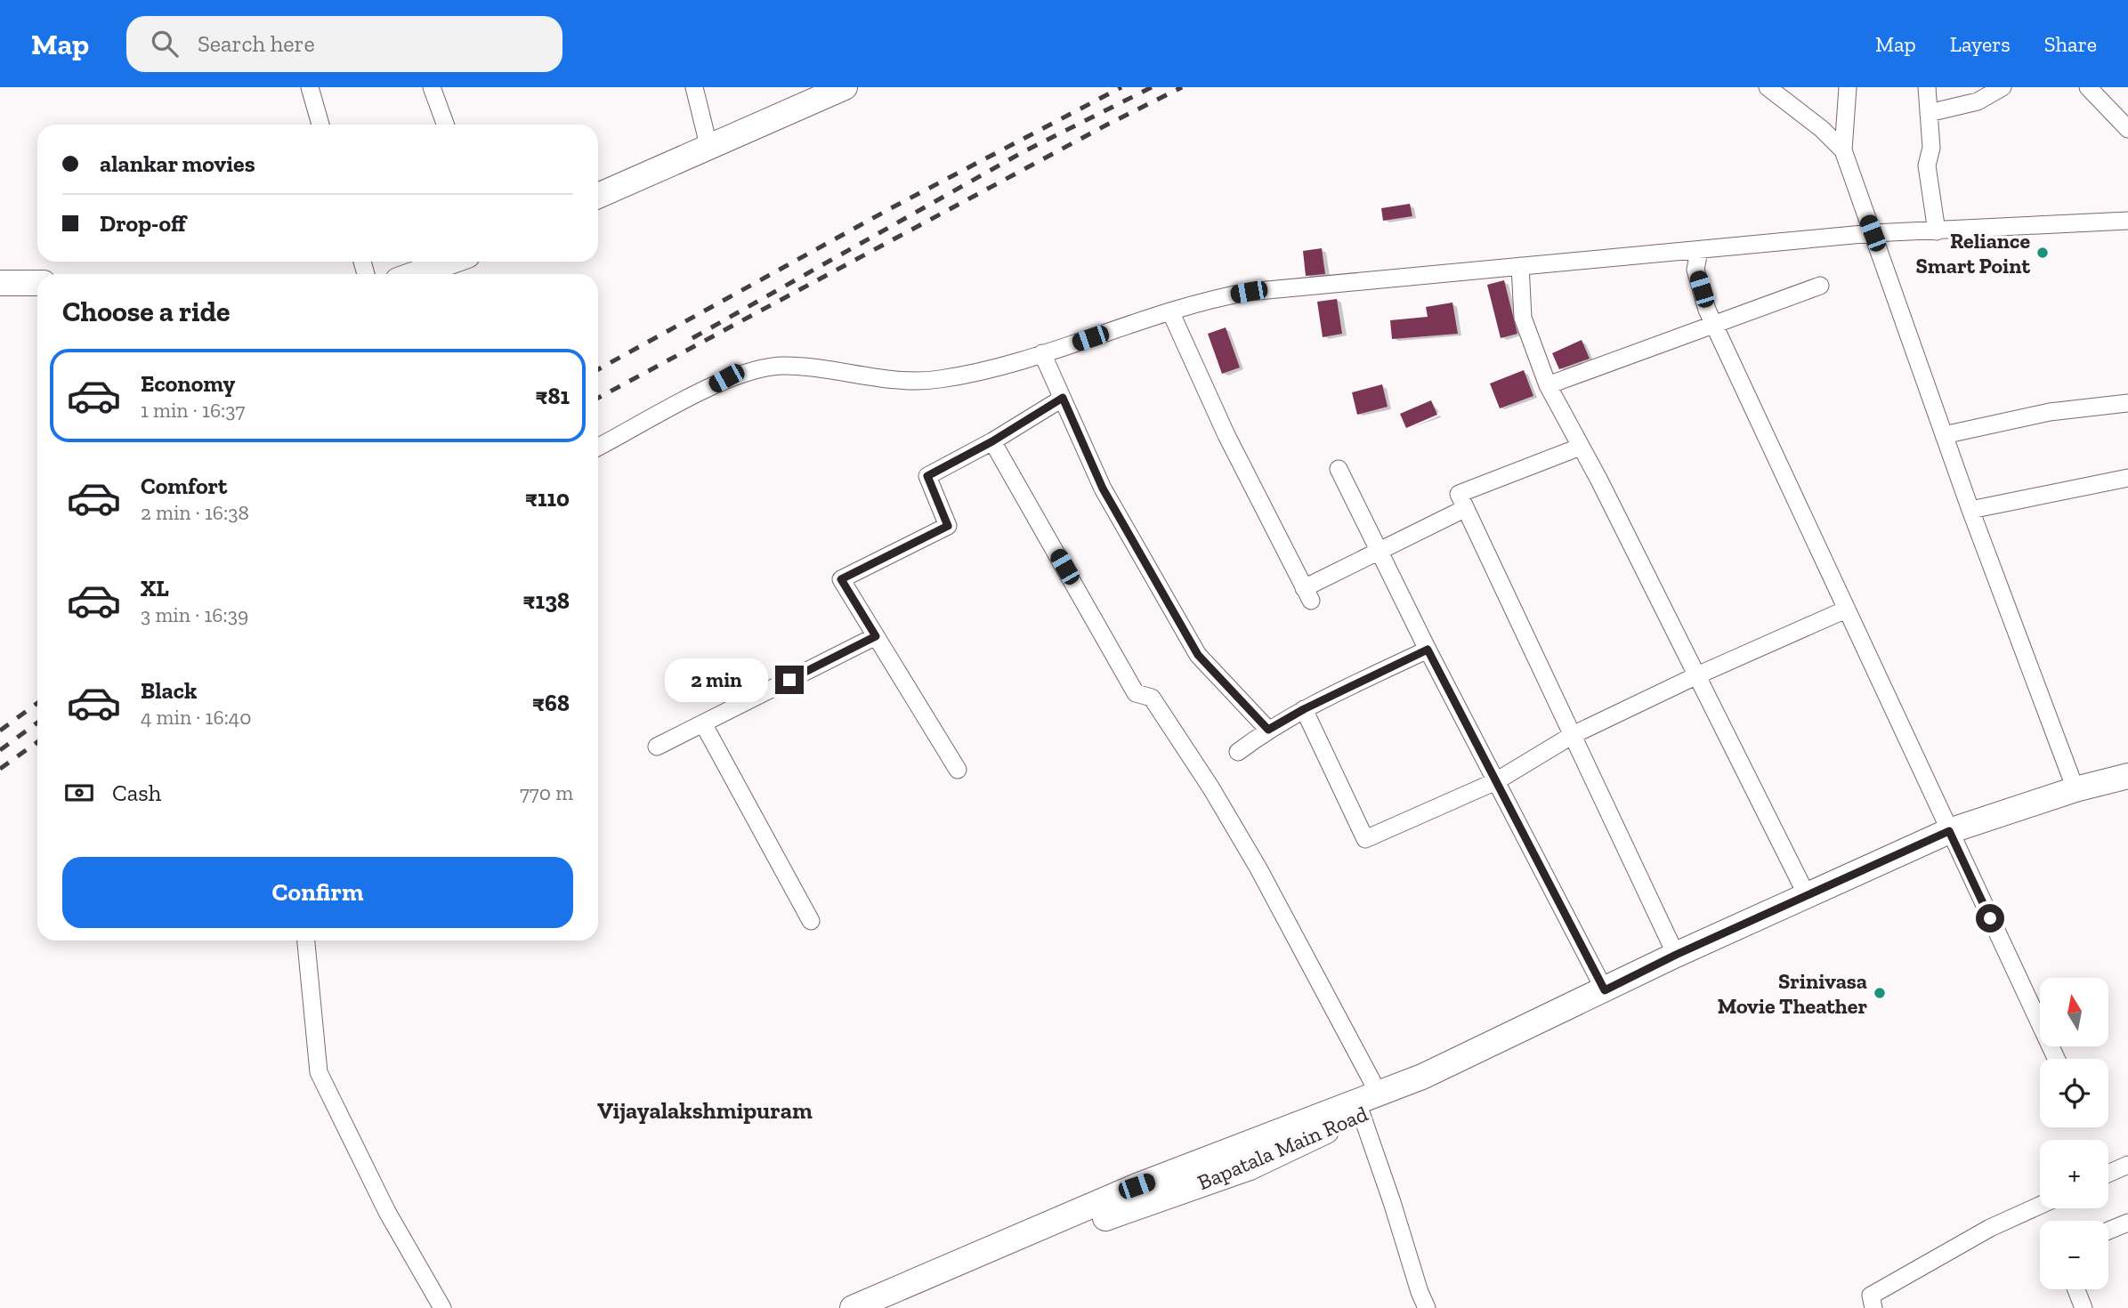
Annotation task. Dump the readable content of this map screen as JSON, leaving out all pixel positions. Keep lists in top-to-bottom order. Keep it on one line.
{"streets":{"main road":["Bapatala Main Road"]},"districts":["Vijayalakshmipuram"],"places":["Reliance Smart Point","Srinivasa Movie Theather"],"north":"top","page":{"header":"Map","search":"Search here","nav":["Map","Layers","Share"],"banner":["alankar movies","Drop-off"],"heading":"Choose a ride","list":[{"name":"Economy","note":"1 min · 16:37","value":"₹81"},{"name":"Comfort","note":"2 min · 16:38","value":"₹110"},{"name":"XL","note":"3 min · 16:39","value":"₹138"},{"name":"Black","note":"4 min · 16:40","value":"₹68"}],"bubble":"2 min","pay":["Cash","770 m"],"buttons":"Confirm","map_buttons":["+","−"]}}
